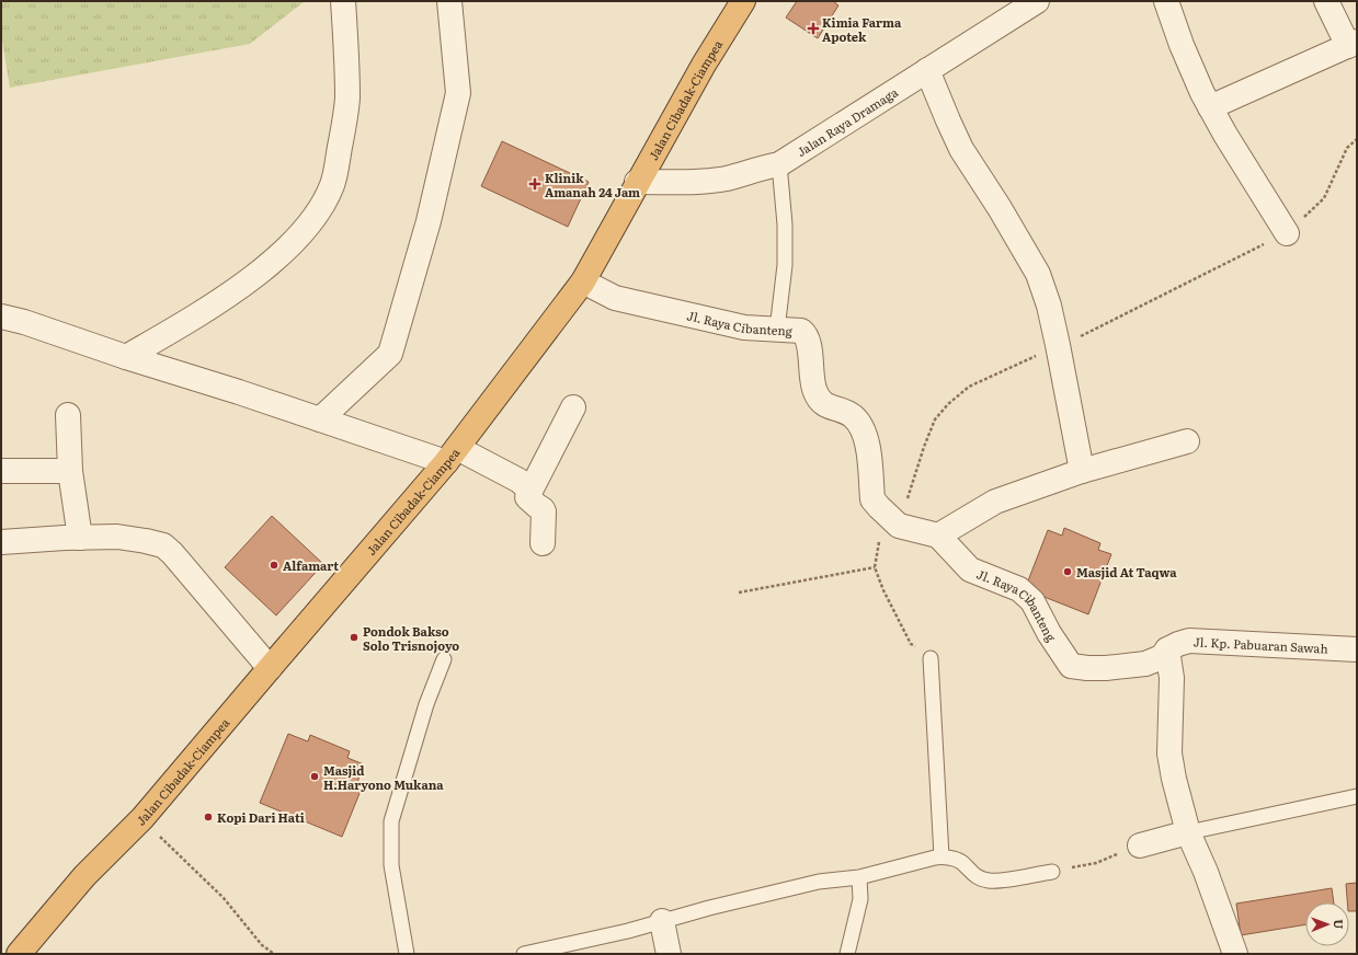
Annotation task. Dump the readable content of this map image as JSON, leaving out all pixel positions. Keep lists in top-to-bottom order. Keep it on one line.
{"streets":{"highway":["Jalan Cibadak-Ciampea"],"street":["Jalan Raya Dramaga","Jl. Raya Cibanteng","Jl. Kp. Pabuaran Sawah"]},"crossings":[["Jalan Cibadak-Ciampea","Jalan Raya Dramaga"],["Jalan Cibadak-Ciampea","Jl. Raya Cibanteng"],["Jl. Raya Cibanteng","Jl. Kp. Pabuaran Sawah"]],"places":{"health":["Kimia Farma Apotek","Klinik Amanah 24 Jam"],"other":["Alfamart","Masjid At Taqwa","Pondok Bakso Solo Trisnojoyo","Masjid H.Haryono Mukana","Kopi Dari Hati"]},"north":"right"}
